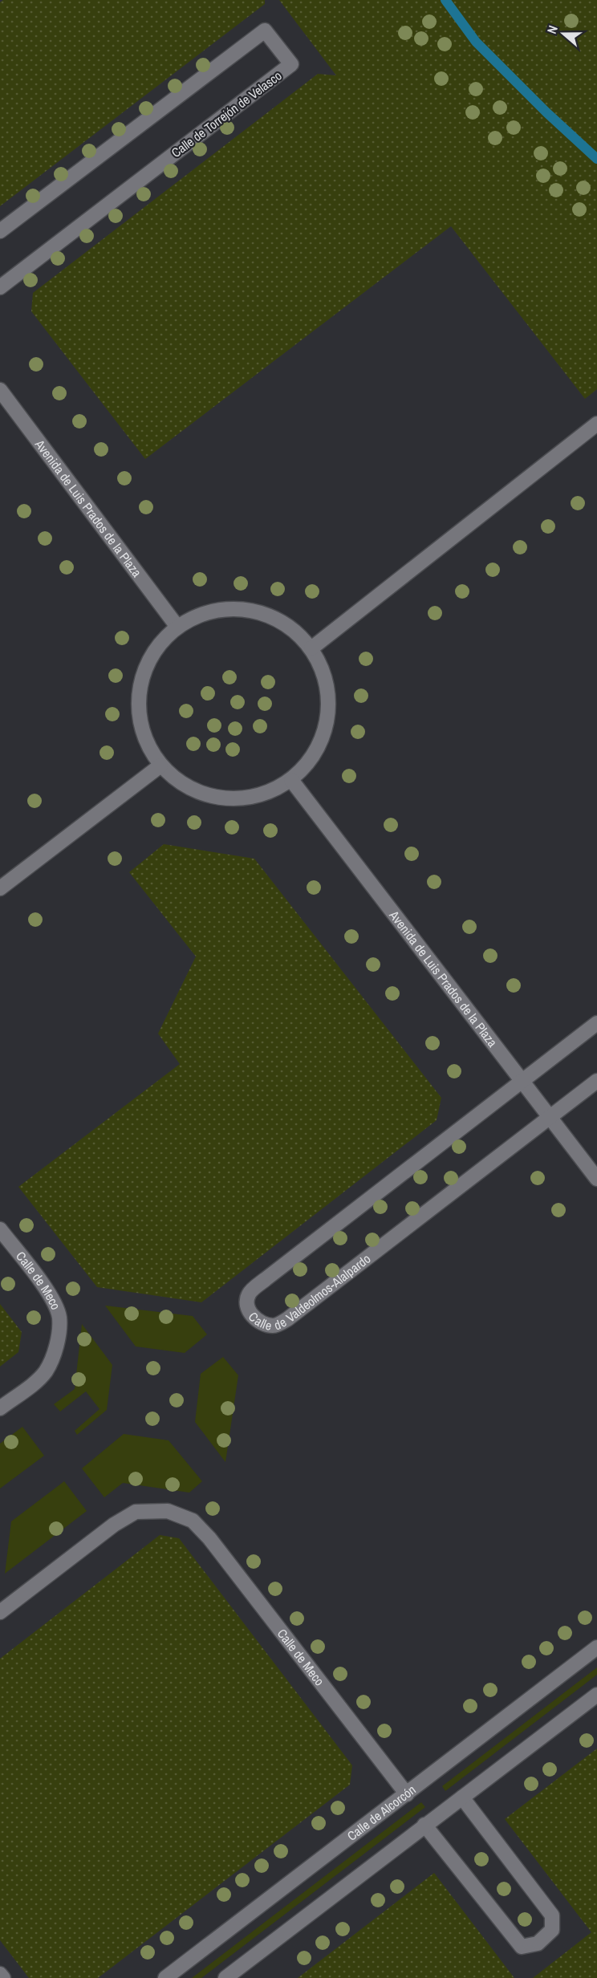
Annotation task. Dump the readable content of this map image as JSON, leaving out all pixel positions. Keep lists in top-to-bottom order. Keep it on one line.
{"streets":{"street":["Calle de Torrejón de Velasco","Avenida de Luis Prados de la Plaza","Calle de Valdeolmos-Alalpardo","Calle de Meco","Calle de Alcorcón"]},"crossings":[["Avenida de Luis Prados de la Plaza","Calle de Valdeolmos-Alalpardo"],["Calle de Meco","Calle de Alcorcón"]],"north":"left"}
